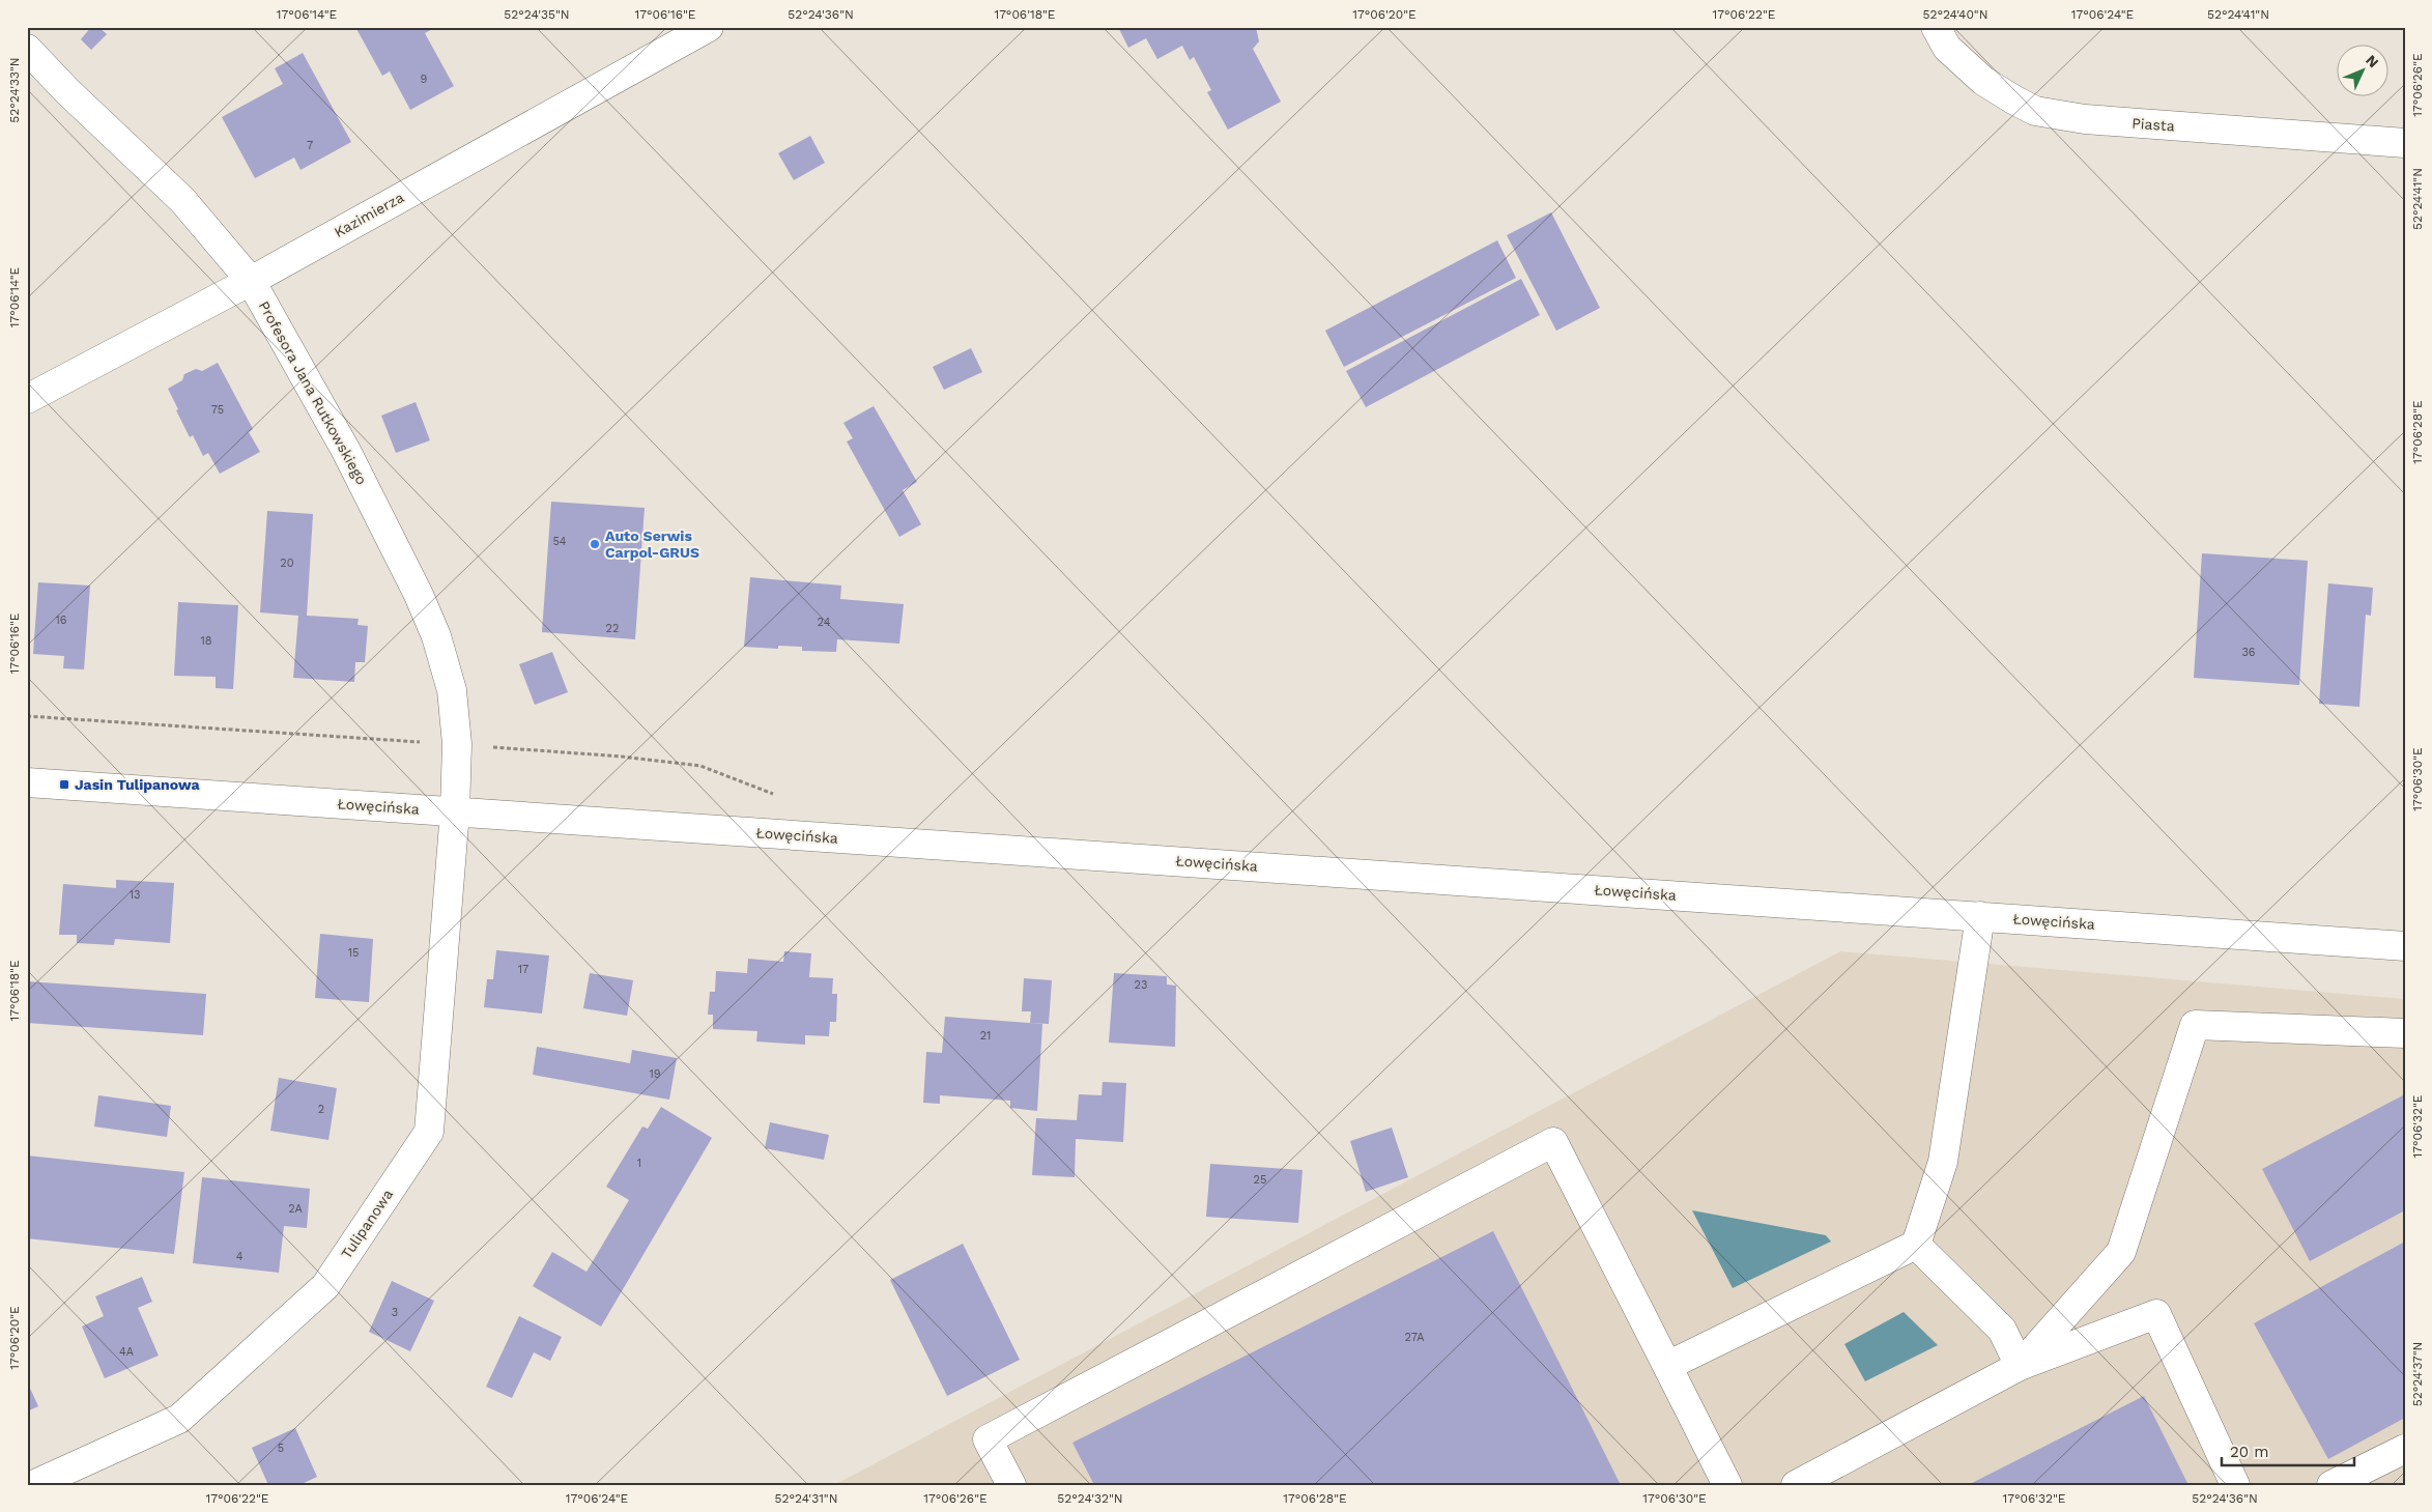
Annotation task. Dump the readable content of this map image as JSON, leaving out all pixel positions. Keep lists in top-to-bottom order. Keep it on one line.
{"streets":{"street":["Piasta","Kazimierza","Profesora Jana Rutkowskiego","Łowęcińska","Tulipanowa"]},"crossings":[["Kazimierza","Profesora Jana Rutkowskiego"],["Profesora Jana Rutkowskiego","Łowęcińska"],["Profesora Jana Rutkowskiego","Tulipanowa"],["Łowęcińska","Tulipanowa"]],"places":{"other":["Auto Serwis Carpol-GRUS"],"transit":["Jasin Tulipanowa"]},"house_numbers":["9","7","75","54","20","16","24","22","18","36","13","15","17","23","21","19","2","1","25","2A","4","3","27A","4A","5"],"scale_bar":"20 m","north":"top right","coordinates":["17°06'14\"E","52°24'35\"N","17°06'16\"E","52°24'36\"N","17°06'18\"E","17°06'20\"E","17°06'22\"E","52°24'40\"N","17°06'24\"E","52°24'41\"N","17°06'26\"E","52°24'33\"N","17°06'28\"E","17°06'30\"E","17°06'32\"E","52°24'37\"N","52°24'31\"N","52°24'32\"N"]}
